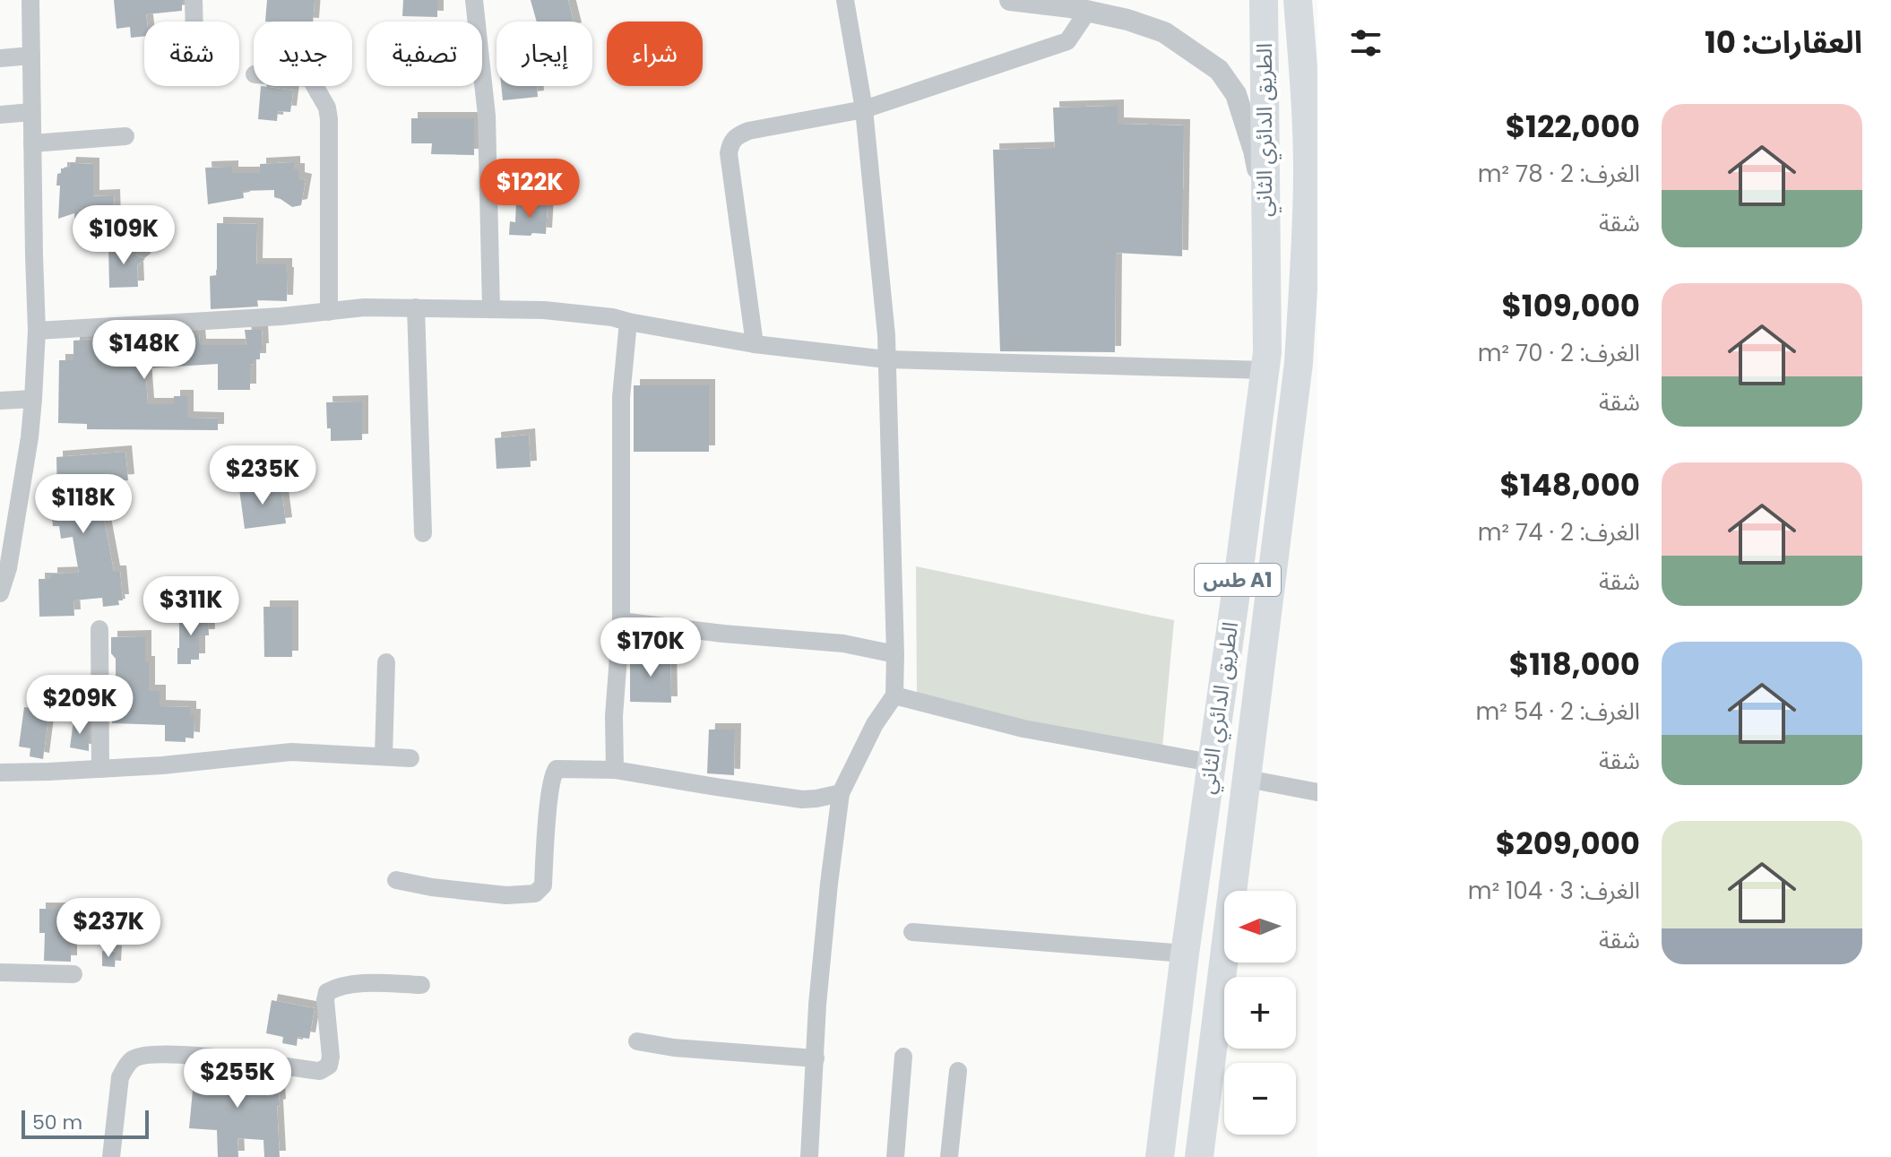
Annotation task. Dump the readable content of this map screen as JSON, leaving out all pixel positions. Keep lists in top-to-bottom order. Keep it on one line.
{"streets":{"highway":["الطريق الدائري الثاني","طس A1"]},"scale_bar":"50 m","north":"left","page":{"heading":"العقارات: 10","chip":["شراء","إيجار","تصفية","جديد","شقة"],"list":[{"name":"$122,000","note":"الغرف: 2 · 78 m² · شقة"},{"name":"$109,000","note":"الغرف: 2 · 70 m² · شقة"},{"name":"$148,000","note":"الغرف: 2 · 74 m² · شقة"},{"name":"$118,000","note":"الغرف: 2 · 54 m² · شقة"},{"name":"$209,000","note":"الغرف: 3 · 104 m² · شقة"}],"price":["$122K","$109K","$148K","$235K","$118K","$311K","$170K","$209K","$237K","$255K"],"map_buttons":["+","−"],"scale":"50 m"}}
